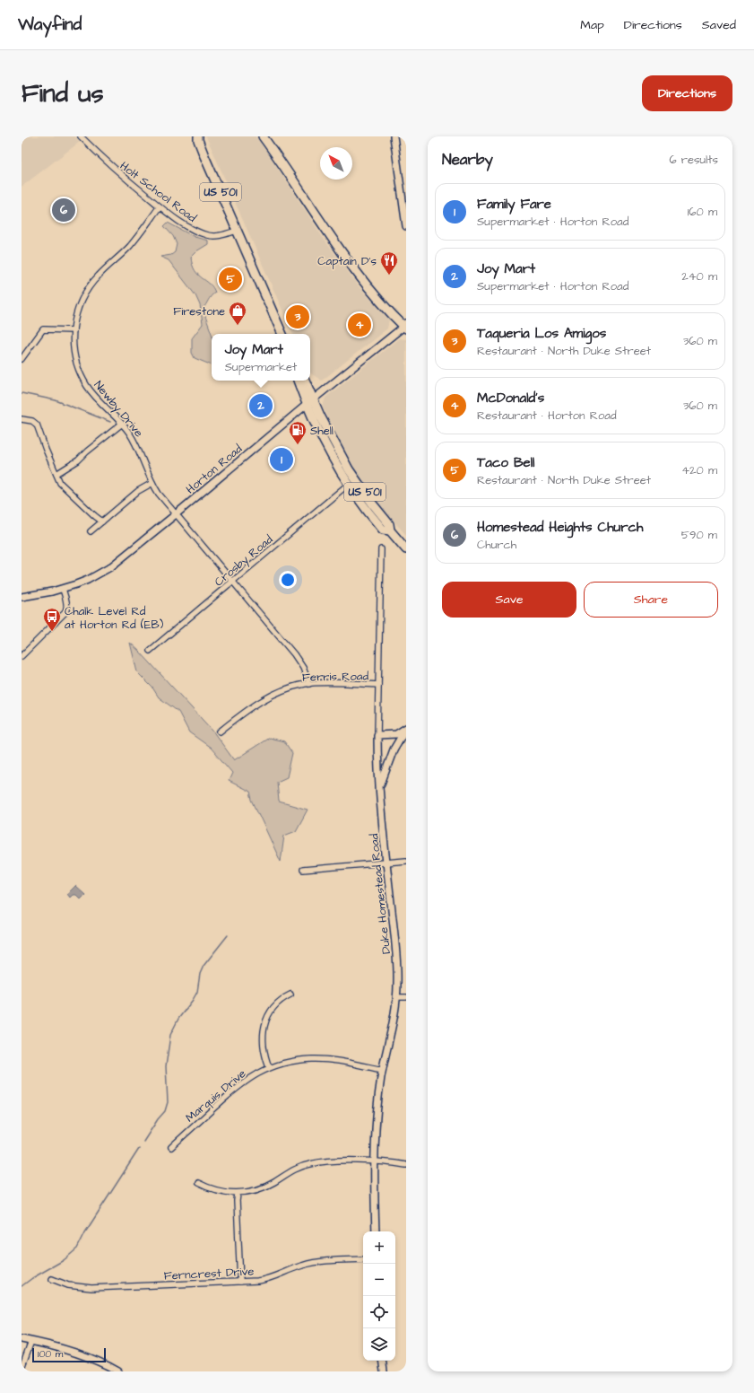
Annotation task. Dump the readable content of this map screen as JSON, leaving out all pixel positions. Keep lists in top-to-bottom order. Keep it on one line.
{"streets":{"main road":["US 501"],"street":["Holt School Road","Newby Drive","Horton Road","Crosby Road","Ferris Road","Duke Homestead Road","Marquis Drive","Ferncrest Drive"]},"crossings":[["Holt School Road","US 501"],["Holt School Road","Newby Drive"],["US 501","Horton Road"],["US 501","Crosby Road"],["Newby Drive","Horton Road"],["Newby Drive","Crosby Road"],["Newby Drive","Ferris Road"],["Ferris Road","Duke Homestead Road"],["Duke Homestead Road","Marquis Drive"]],"places":{"restaurant":["Captain D's"],"shop":["Firestone"],"fuel station":["Shell"],"bus stop":["Chalk Level Rd at Horton Rd (EB)"]},"scale_bar":"100 m","north":"top left","page":{"header":"Wayfind","nav":["Map","Directions","Saved"],"buttons":["Directions",["Save","Share"]],"title":"Find us","heading":["Nearby","6 results"],"list":[{"mark":"1","name":"Family Fare","note":"Supermarket · Horton Road","value":"160 m"},{"mark":"2","name":"Joy Mart","note":"Supermarket · Horton Road","value":"240 m"},{"mark":"3","name":"Taqueria Los Amigos","note":"Restaurant · North Duke Street","value":"360 m"},{"mark":"4","name":"McDonald's","note":"Restaurant · Horton Road","value":"360 m"},{"mark":"5","name":"Taco Bell","note":"Restaurant · North Duke Street","value":"420 m"},{"mark":"6","name":"Homestead Heights Church","note":"Church","value":"590 m"}],"pins":["6","5","3","4","2","1"],"popup":["Joy Mart","Supermarket"],"map_buttons":["+","−"],"scale":"100 m"}}
